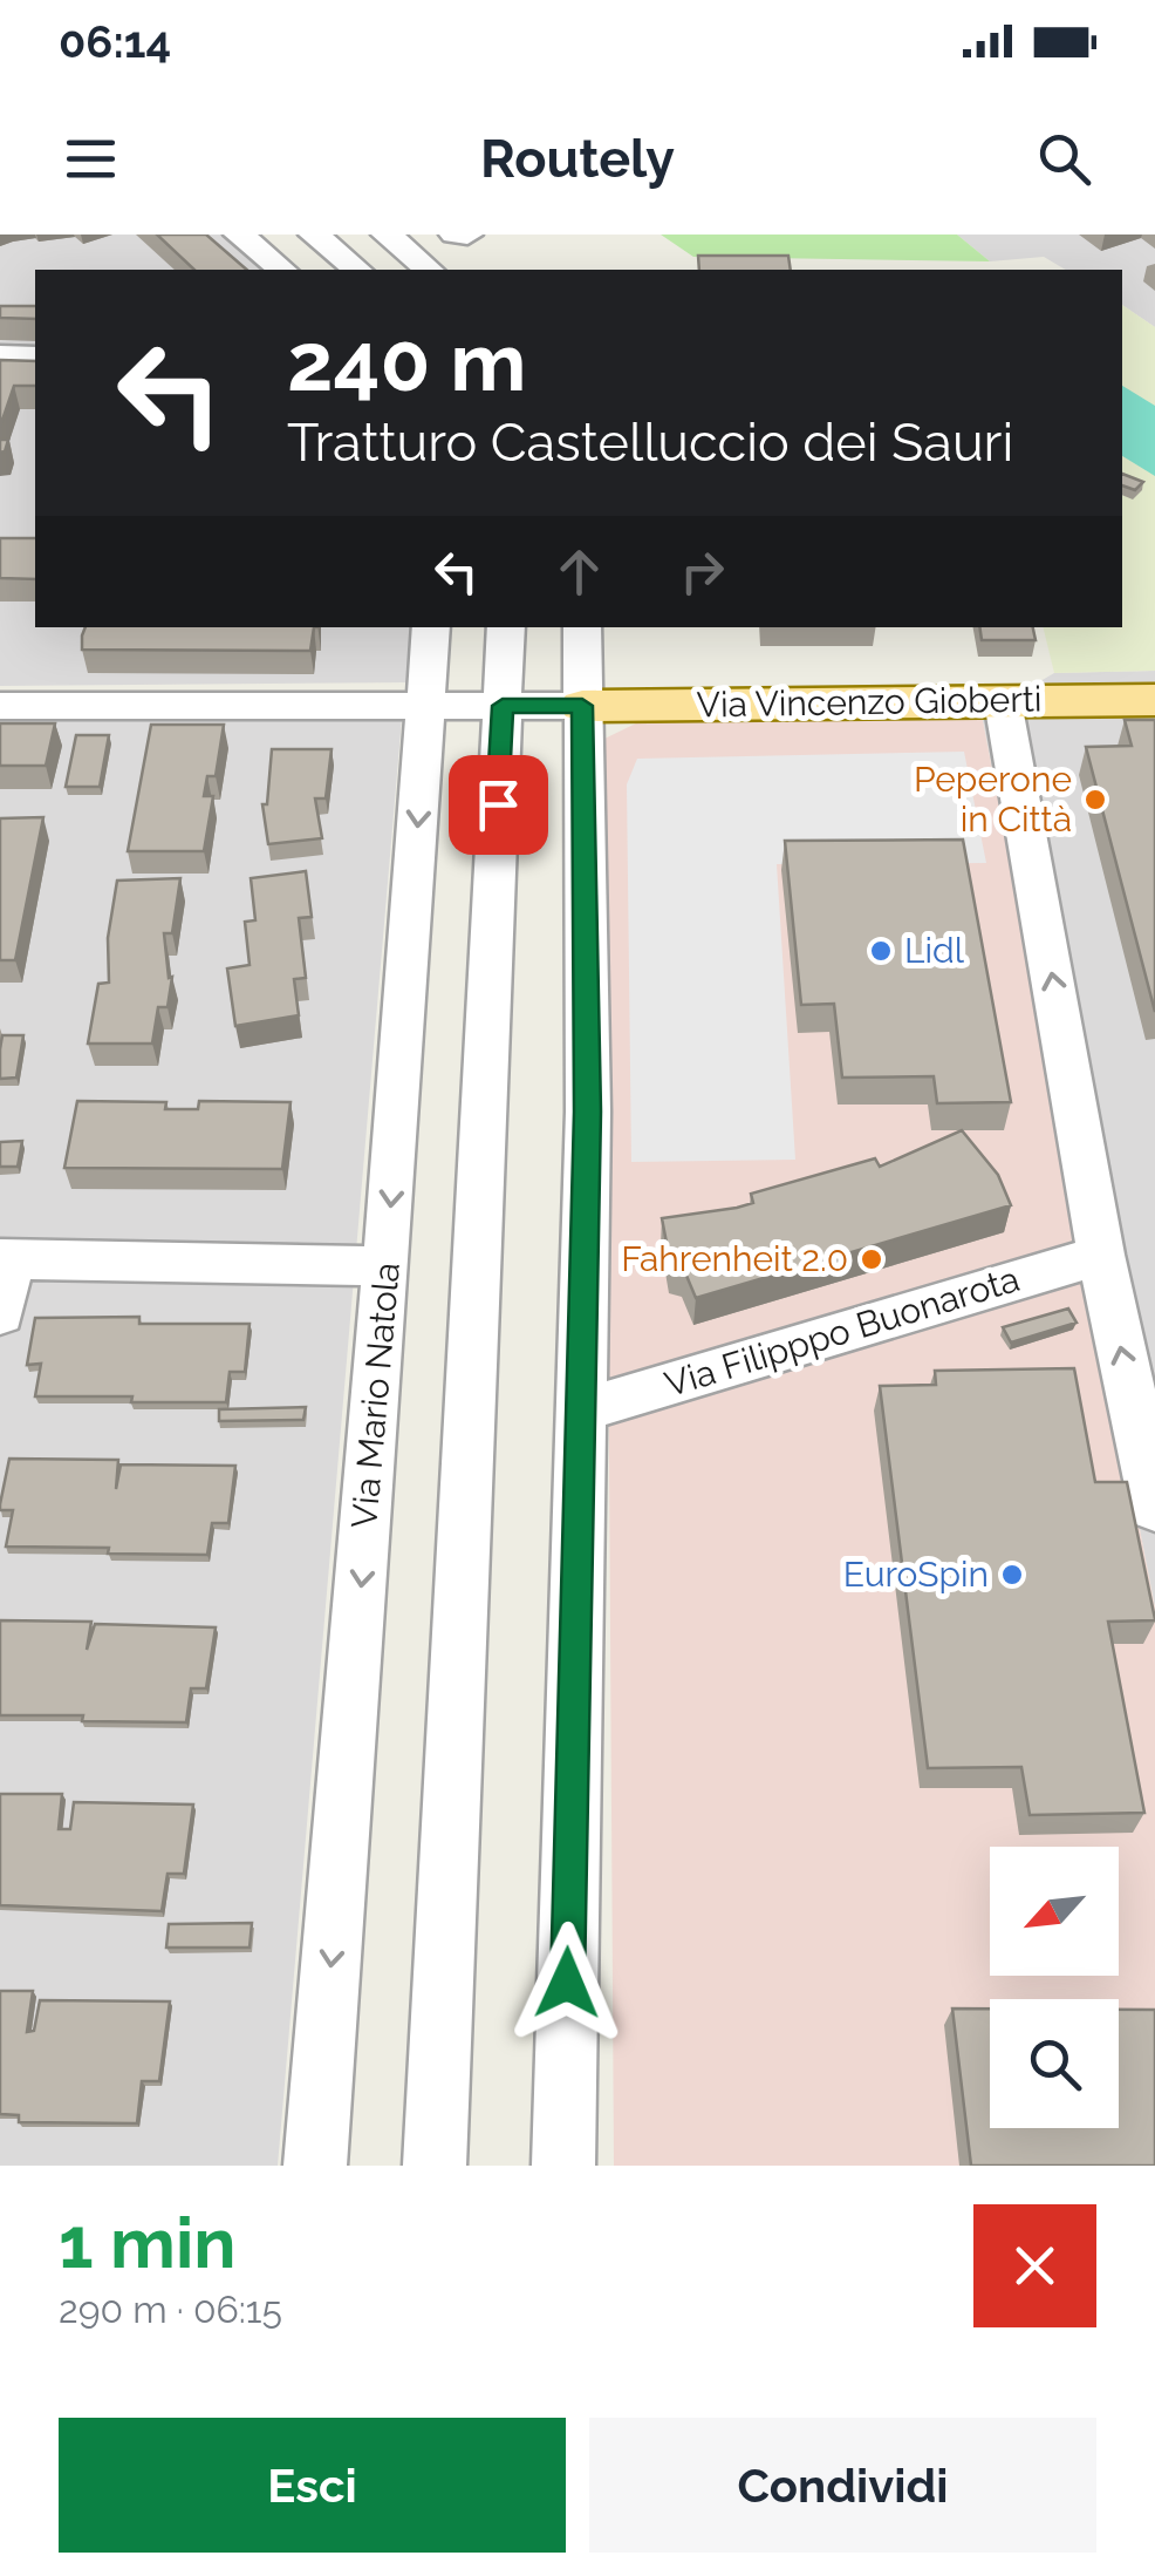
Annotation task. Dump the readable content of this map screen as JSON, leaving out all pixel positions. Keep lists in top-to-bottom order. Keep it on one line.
{"streets":{"main road":["Via Vincenzo Gioberti"],"street":["Via Filipppo Buonarota","Via Mario Natola"]},"places":["Peperone in Città","Lidl","Fahrenheit 2.0","EuroSpin"],"north":"bottom left","page":{"status":"06:14","header":"Routely","turn":["240 m","Tratturo Castelluccio dei Sauri"],"heading":["1 min","290 m · 06:15"],"buttons":["Esci","Condividi"]}}
